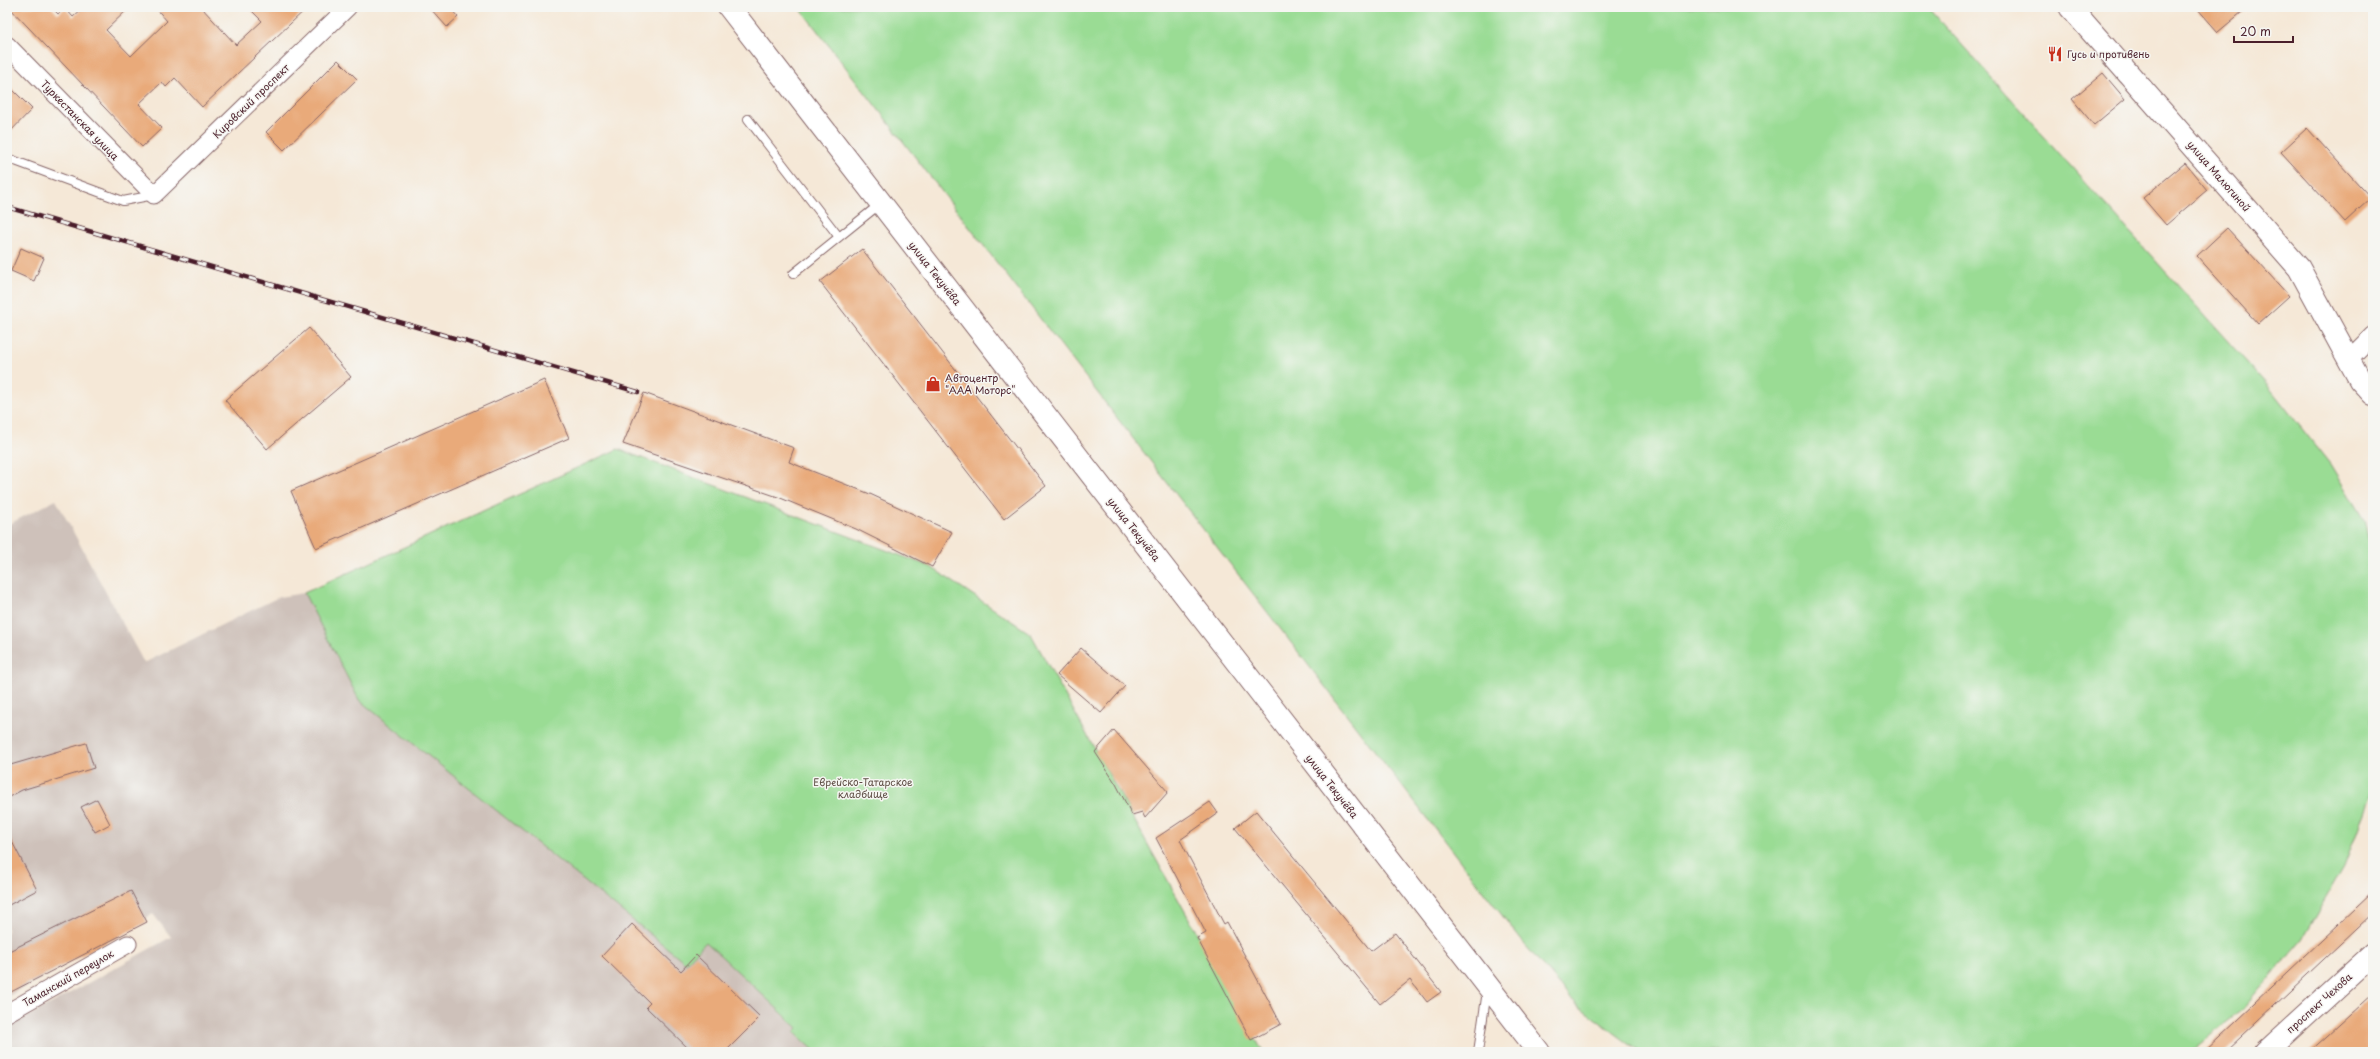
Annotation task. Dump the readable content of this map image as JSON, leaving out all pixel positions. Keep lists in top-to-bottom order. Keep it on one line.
{"streets":{"main road":["улица Малюгиной","улица Текучёва","проспект Чехова"],"street":["Кировский проспект","Туркестанская улица","Таманский переулок"]},"crossings":[["Кировский проспект","Туркестанская улица"]],"parks":["Еврейско-Татарское кладбище"],"places":{"restaurant":["Гусь и противень"],"shop":["Автоцентр \"ААА Моторс\""]},"scale_bar":"20 m"}
